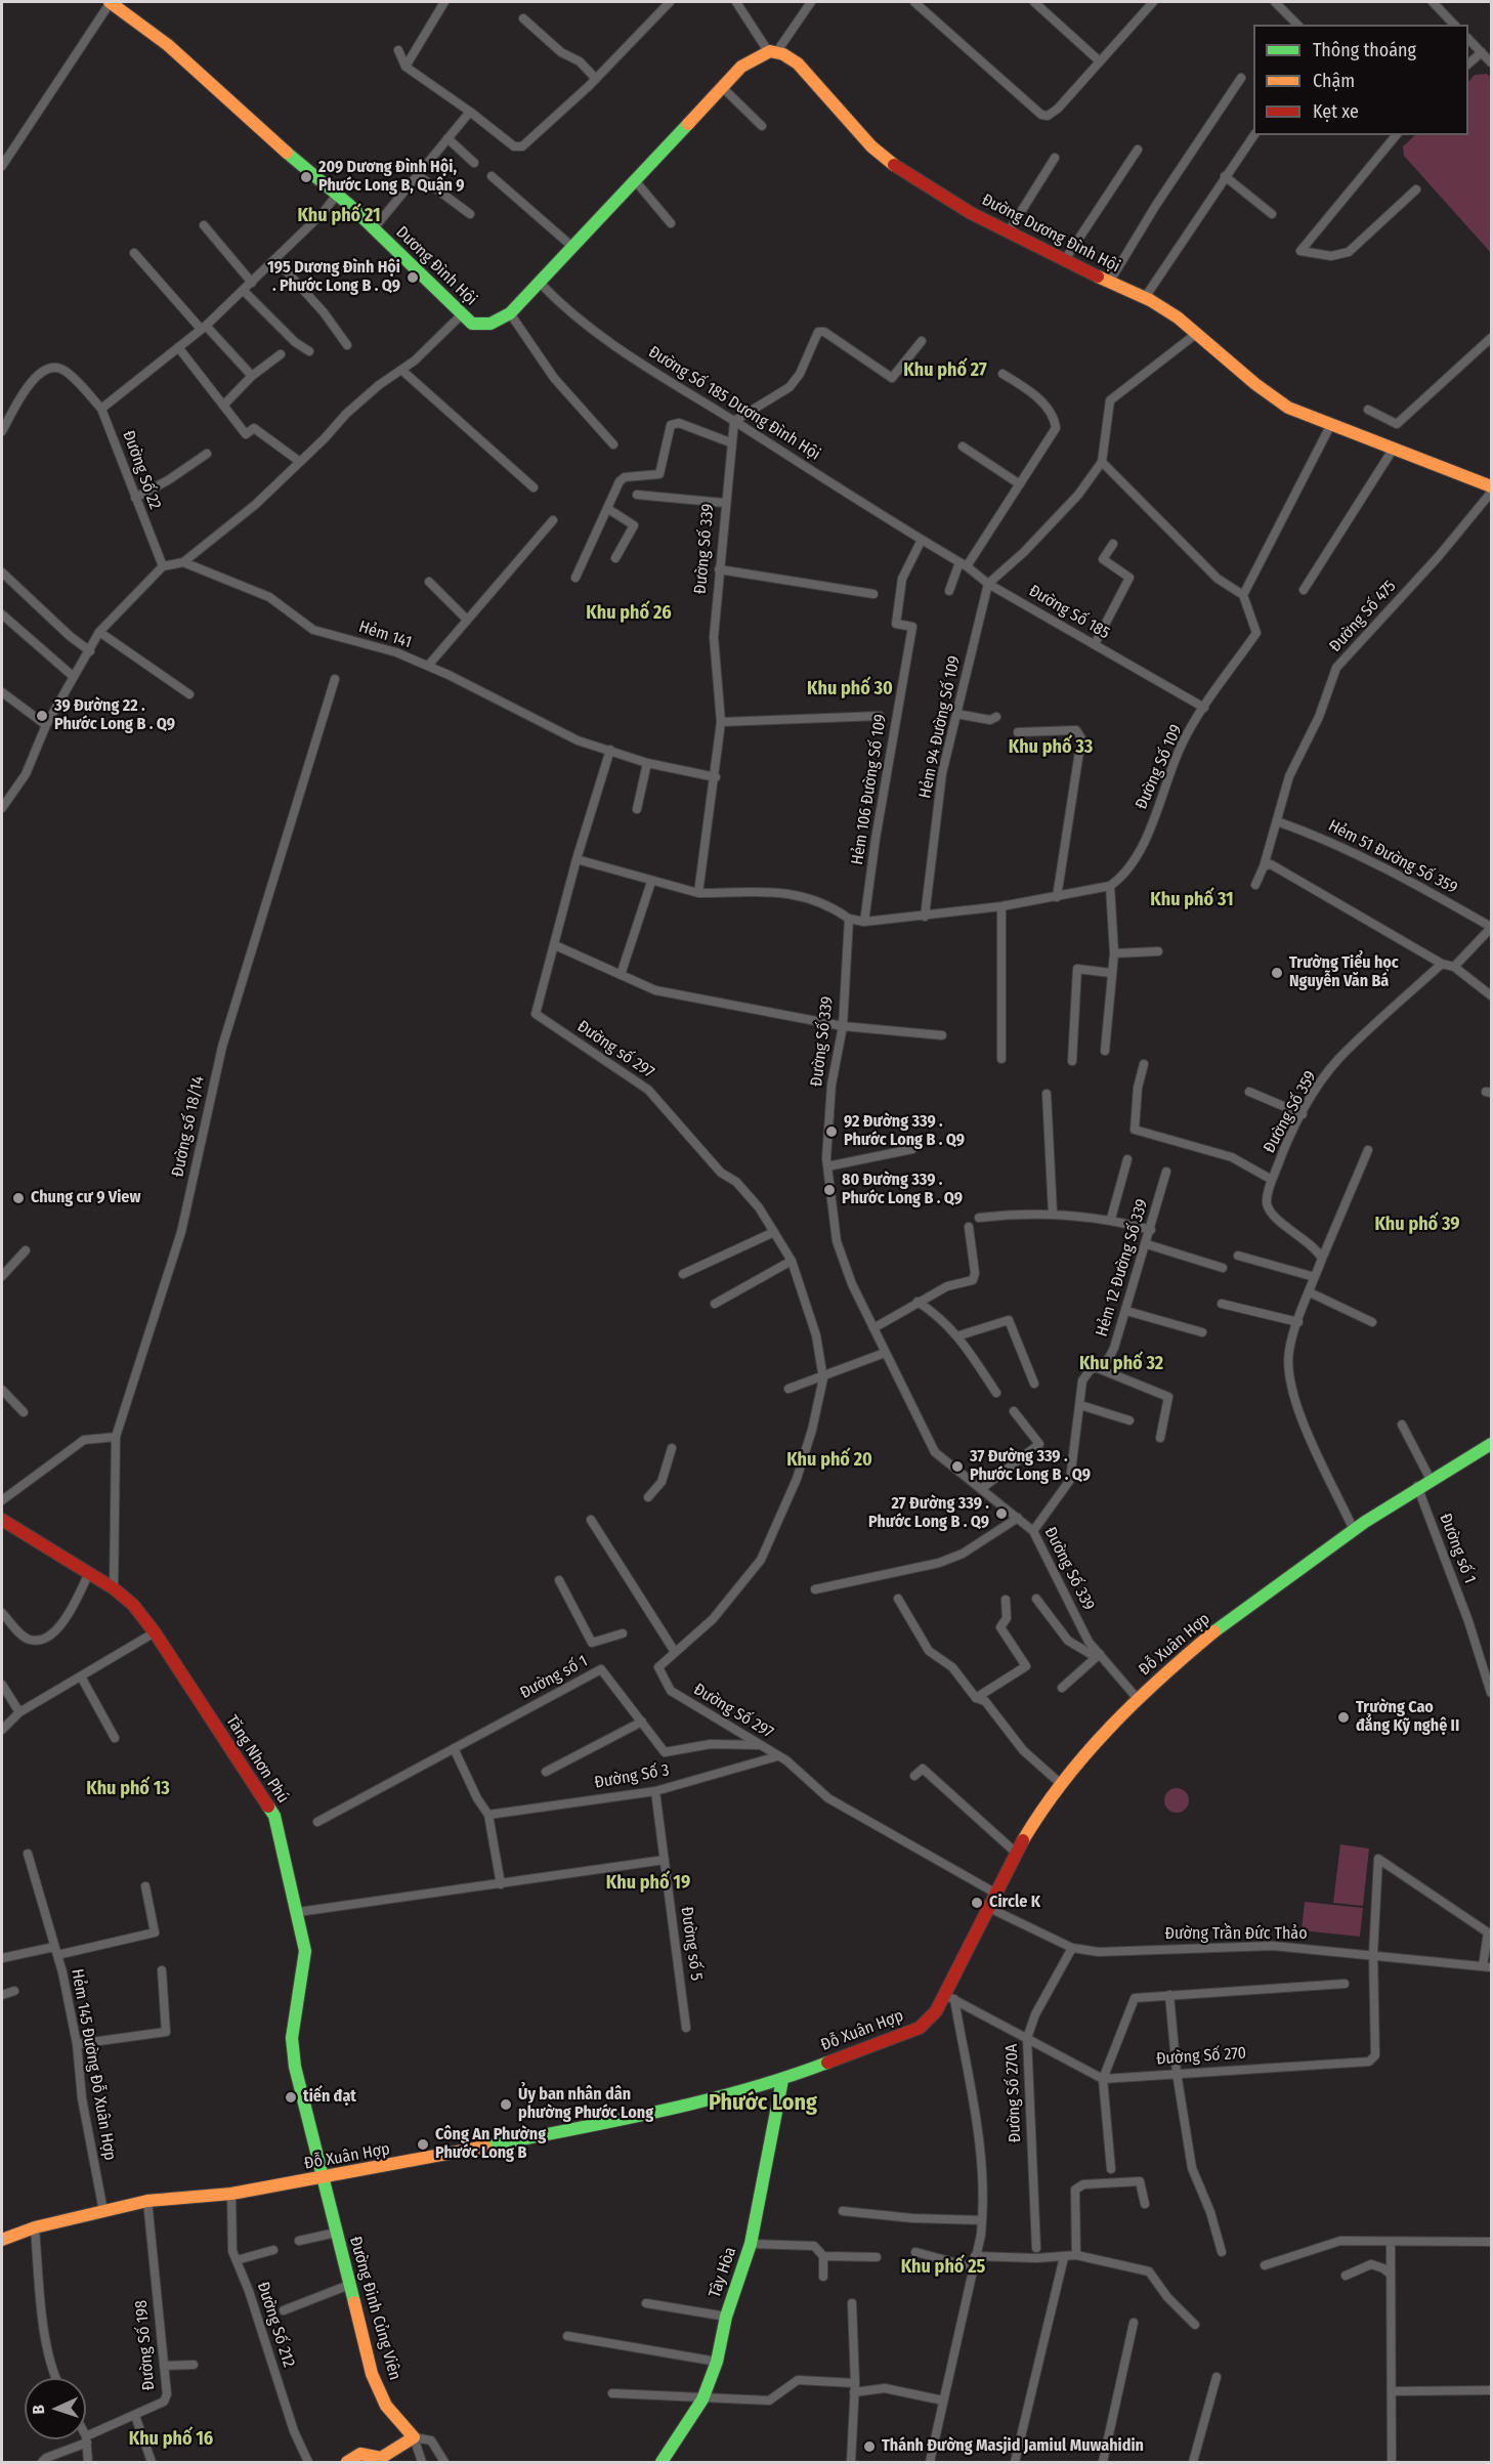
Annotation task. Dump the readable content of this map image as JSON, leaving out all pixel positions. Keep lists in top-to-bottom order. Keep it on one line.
{"streets":{"street":["Đường Dương Đình Hội","Dương Đình Hội","Đường Số 185 Dương Đình Hội","Đường Số 22","Đường Số 339","Đường Số 185","Đường Số 475","Hẻm 141","Hẻm 94 Đường Số 109","Đường Số 109","Hẻm 106 Đường Số 109","Hẻm 51 Đường Số 359","Đường số 297","Đường Số 359","Đường số 18/14","Hẻm 12 Đường Số 339","Đường số 1","Đỗ Xuân Hợp","Đường Số 297","Tăng Nhơn Phú","Đường Số 3","Đường Trần Đức Thảo","Đường số 5","Đường Số 270","Hẻm 145 Đường Đỗ Xuân Hợp","Đường Số 270A","Tây Hòa","Đường Đinh Củng Viên","Đường Số 212","Đường Số 198"]},"crossings":[["Dương Đình Hội","Đường Số 185 Dương Đình Hội"],["Đường Số 185 Dương Đình Hội","Đường Số 339"],["Đường Số 185 Dương Đình Hội","Đường Số 185"],["Đường Số 185 Dương Đình Hội","Hẻm 106 Đường Số 109"],["Đường Số 339","Hẻm 141"],["Đường Số 339","Hẻm 12 Đường Số 339"],["Đường Số 339","Đỗ Xuân Hợp"],["Đường Số 185","Hẻm 94 Đường Số 109"],["Đường Số 185","Đường Số 109"],["Đường Số 185","Hẻm 106 Đường Số 109"],["Đường Số 475","Hẻm 51 Đường Số 359"],["Hẻm 141","Đường số 297"],["Đường số 297","Đường Số 297"],["Đường số 18/14","Tăng Nhơn Phú"],["Đường số 1","Đỗ Xuân Hợp"],["Đường số 1","Đường Số 297"],["Đỗ Xuân Hợp","Đường Số 297"],["Đỗ Xuân Hợp","Tăng Nhơn Phú"],["Đỗ Xuân Hợp","Đường Trần Đức Thảo"],["Đỗ Xuân Hợp","Hẻm 145 Đường Đỗ Xuân Hợp"],["Đỗ Xuân Hợp","Tây Hòa"],["Đỗ Xuân Hợp","Đường Đinh Củng Viên"],["Đỗ Xuân Hợp","Đường Số 212"],["Đỗ Xuân Hợp","Đường Số 198"],["Đường Số 297","Đường Số 3"],["Tăng Nhơn Phú","Đường Đinh Củng Viên"],["Đường Số 3","Đường số 5"],["Đường Trần Đức Thảo","Đường Số 270"],["Đường Trần Đức Thảo","Đường Số 270A"]],"districts":["Khu phố 21","Khu phố 27","Khu phố 26","Khu phố 30","Khu phố 33","Khu phố 31","Khu phố 39","Khu phố 32","Khu phố 20","Khu phố 13","Khu phố 19","Phước Long","Khu phố 25","Khu phố 16"],"places":["209 Dương Đình Hội, Phước Long B, Quận 9","195 Dương Đình Hội . Phước Long B . Q9","39 Đường 22 . Phước Long B . Q9","Trường Tiểu học Nguyễn Văn Bá","92 Đường 339 . Phước Long B . Q9","80 Đường 339 . Phước Long B . Q9","Chung cư 9 View","37 Đường 339 . Phước Long B . Q9","27 Đường 339 . Phước Long B . Q9","Trường Cao đẳng Kỹ nghệ II","Circle K","tiến đạt","Ủy ban nhân dân phường Phước Long","Công An Phường Phước Long B","Thánh Đường Masjid Jamiul Muwahidin"],"legend":["Thông thoáng","Chậm","Kẹt xe"],"north":"left"}
